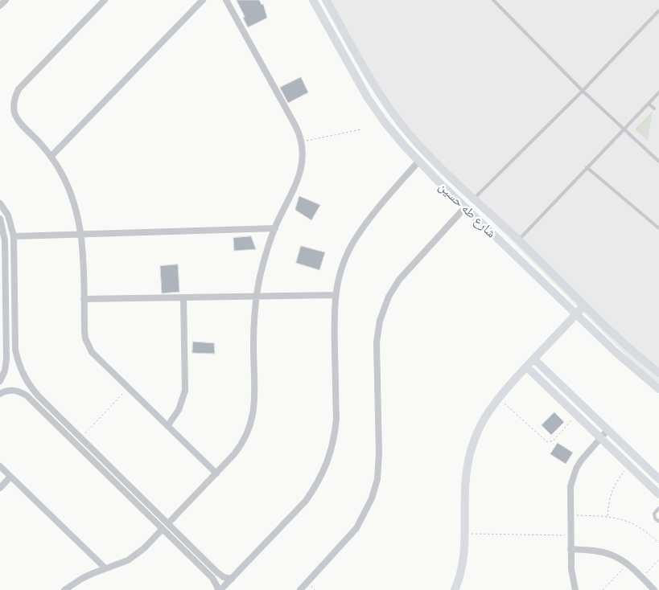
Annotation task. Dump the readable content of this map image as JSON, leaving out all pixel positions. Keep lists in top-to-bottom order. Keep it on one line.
{"streets":{"main road":["شارع طه حسين"]}}
